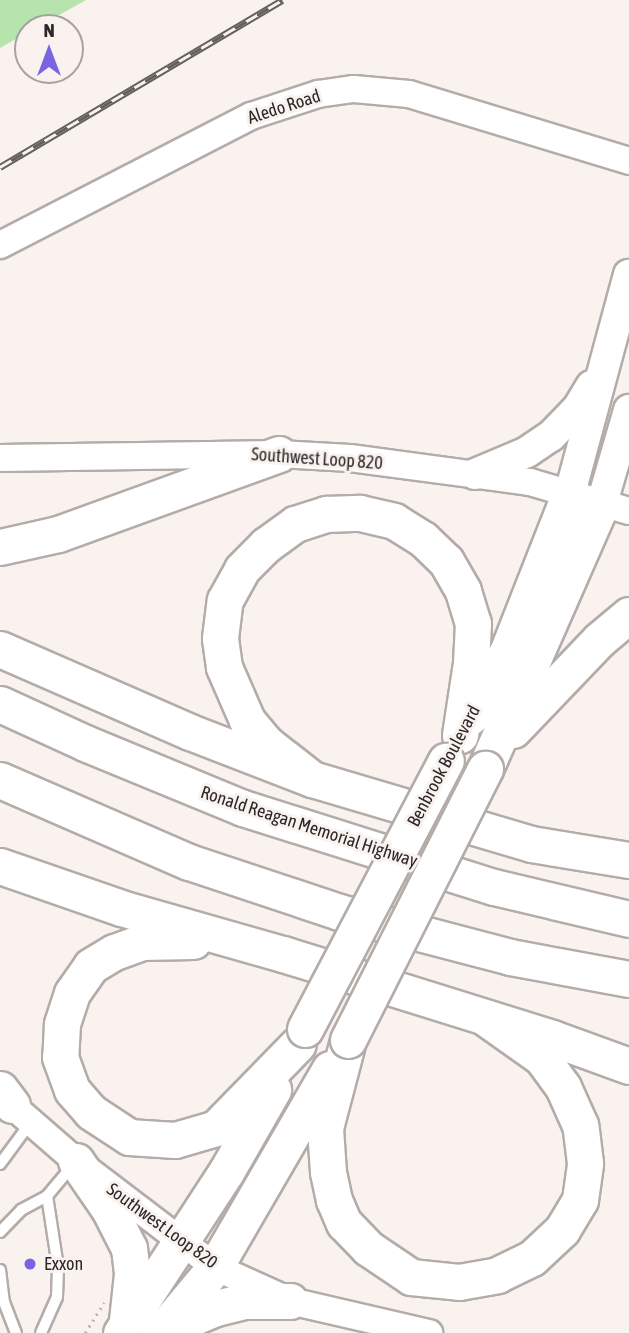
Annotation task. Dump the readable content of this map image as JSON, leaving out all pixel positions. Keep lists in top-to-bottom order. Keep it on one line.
{"streets":{"highway":["Benbrook Boulevard","Ronald Reagan Memorial Highway"],"street":["Aledo Road","Southwest Loop 820"]},"crossings":[["Southwest Loop 820","Benbrook Boulevard"]],"places":["Exxon"],"north":"top"}
